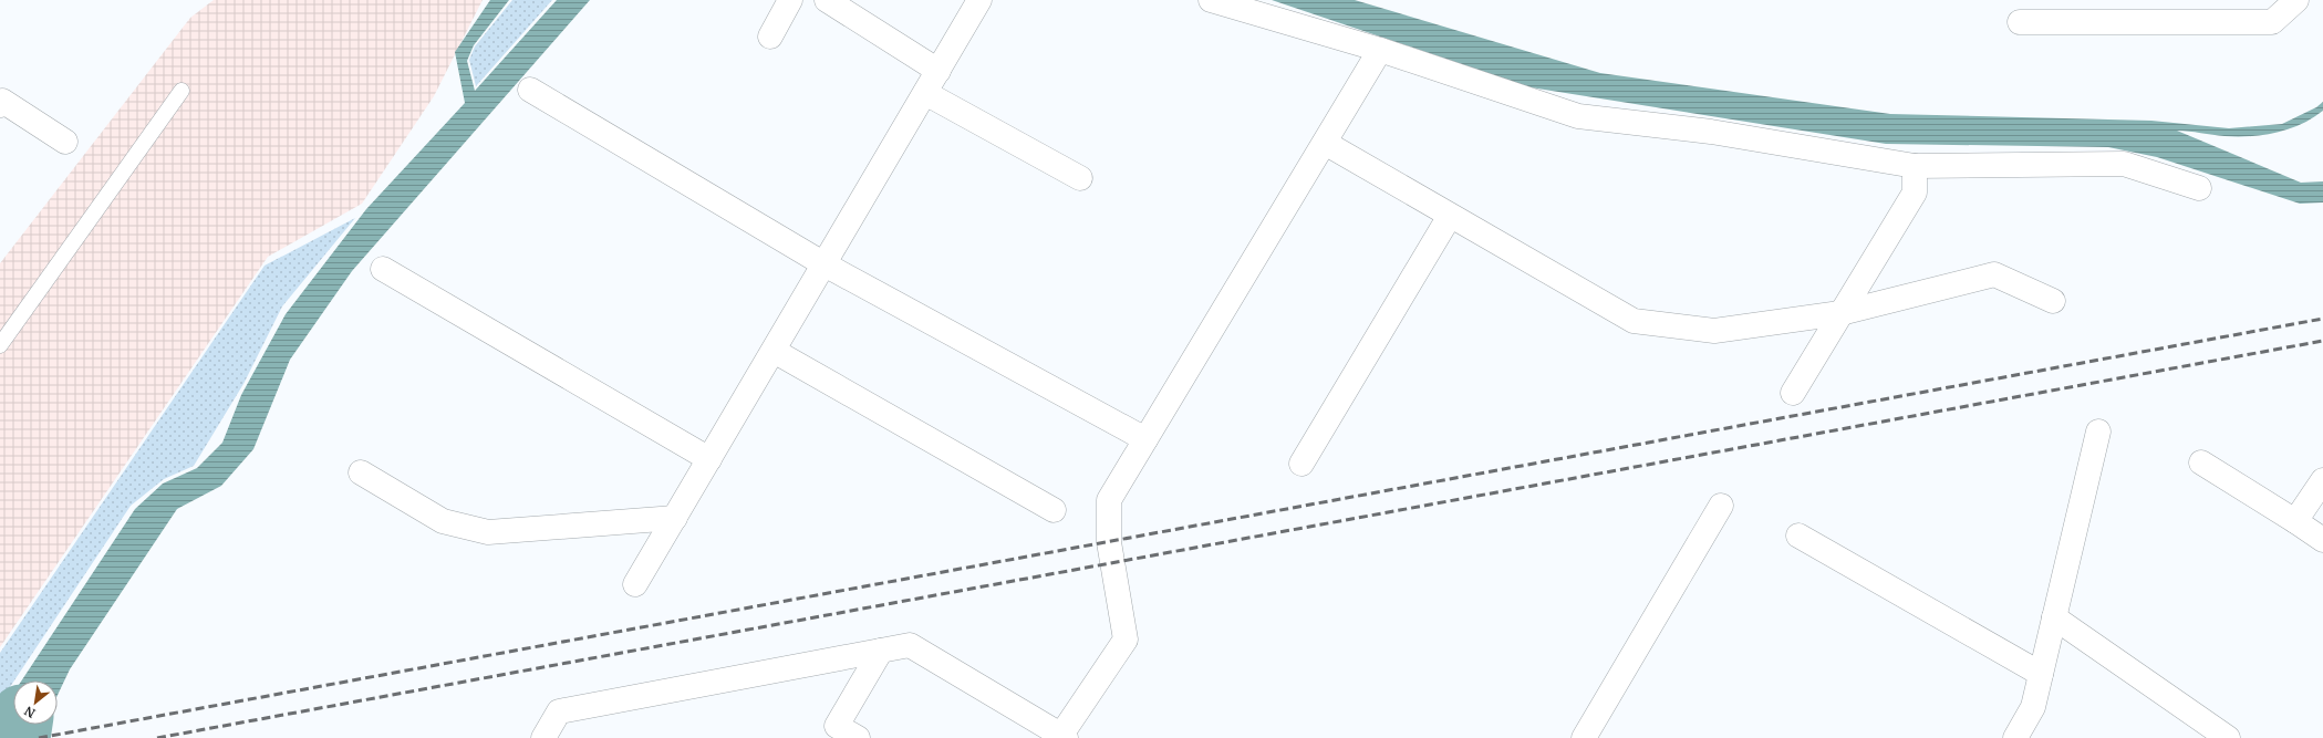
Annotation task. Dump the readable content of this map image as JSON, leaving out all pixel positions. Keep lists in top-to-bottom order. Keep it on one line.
{"north":"bottom left"}
